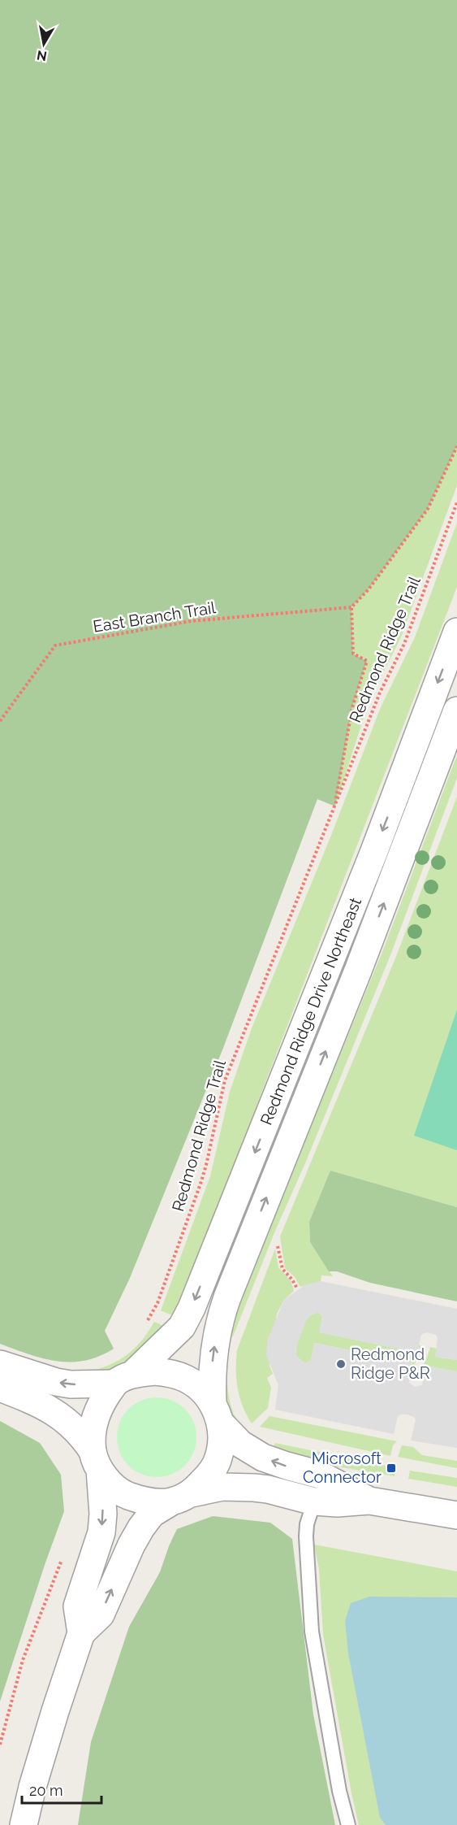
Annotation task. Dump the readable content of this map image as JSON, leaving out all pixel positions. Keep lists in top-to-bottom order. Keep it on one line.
{"streets":{"street":["Redmond Ridge Drive Northeast"],"path":["East Branch Trail","Redmond Ridge Trail"]},"crossings":[["East Branch Trail","Redmond Ridge Trail"]],"places":{"other":["Redmond Ridge P&R"],"transit":["Microsoft Connector"]},"scale_bar":"20 m","north":"bottom"}
